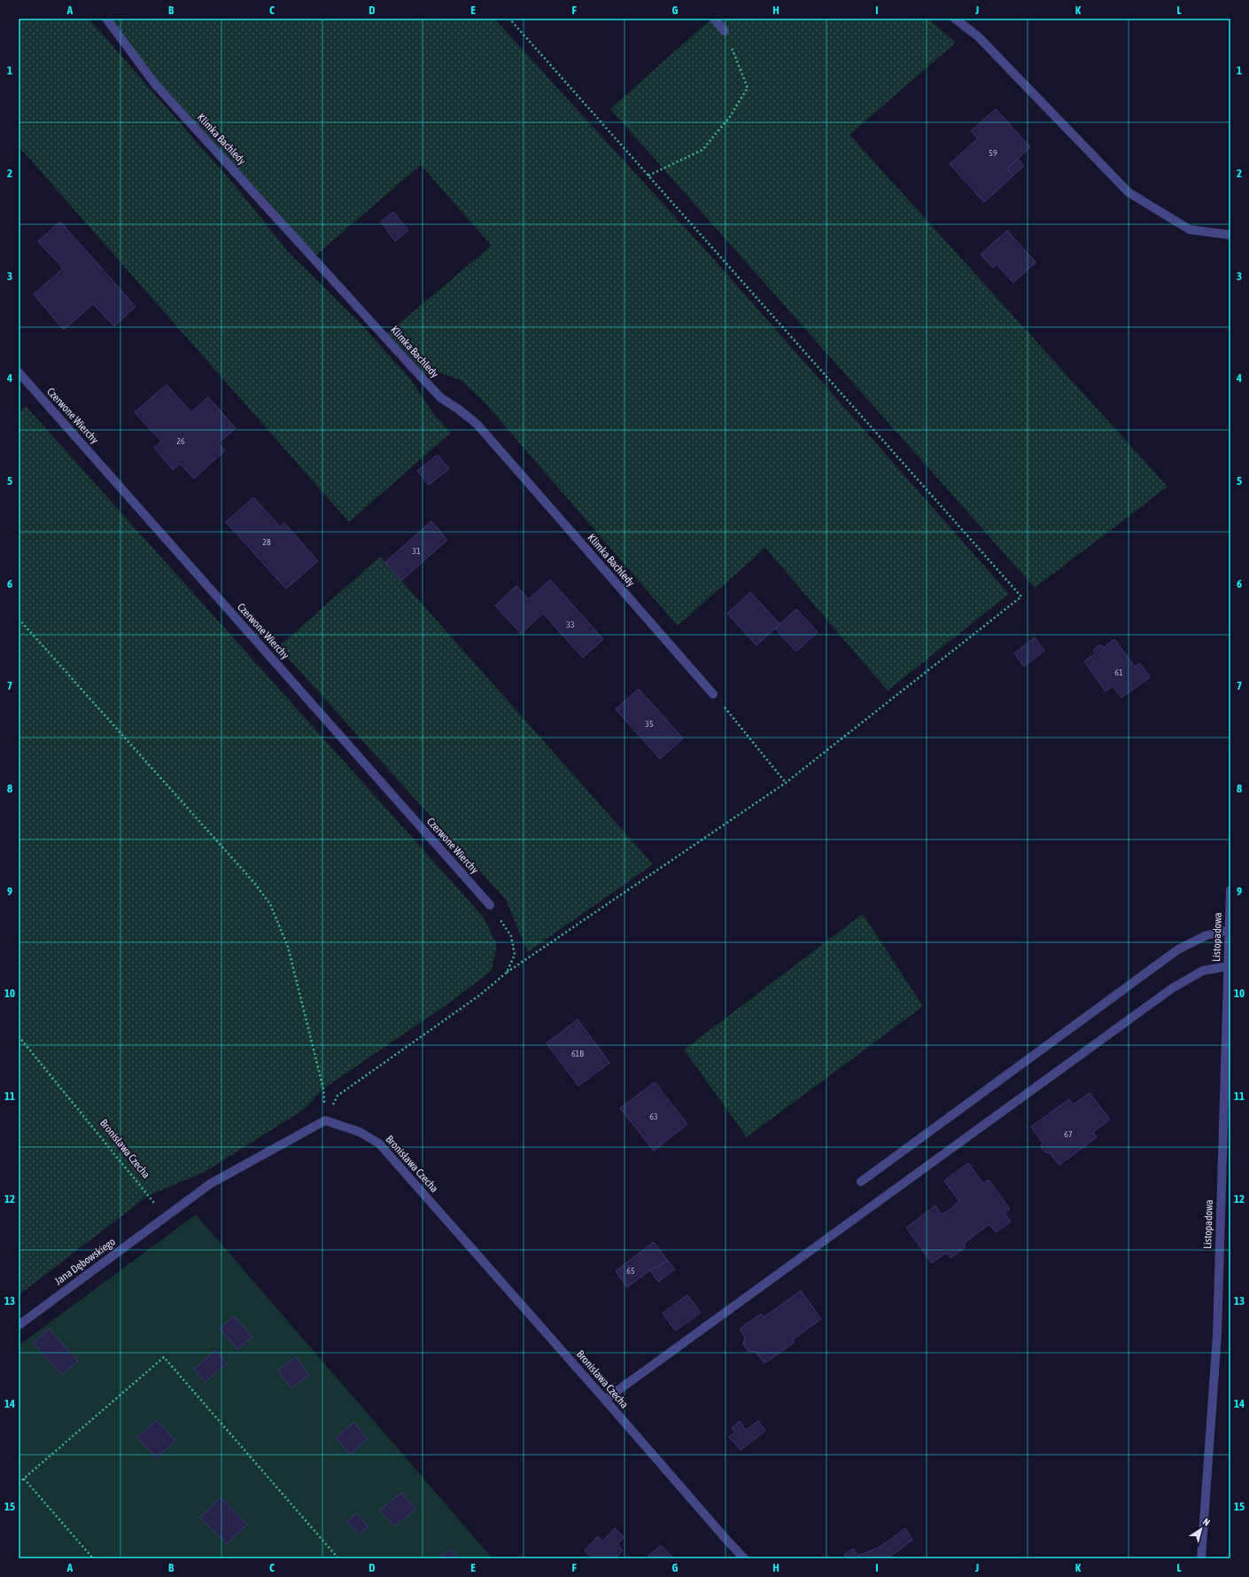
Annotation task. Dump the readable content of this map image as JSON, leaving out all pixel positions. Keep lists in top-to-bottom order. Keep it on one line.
{"streets":{"street":["Klimka Bachledy","Czerwone Wierchy","Listopadowa","Bronisława Czecha","Jana Dębowskiego"]},"crossings":[["Bronisława Czecha","Jana Dębowskiego"]],"house_numbers":["59","26","28","31","33","61","35","61B","63","67","65"],"north":"top right","grid":{"columns":["A","B","C","D","E","F","G","H","I","J","K","L"],"rows":["1","2","3","4","5","6","7","8","9","10","11","12","13","14","15"]}}
